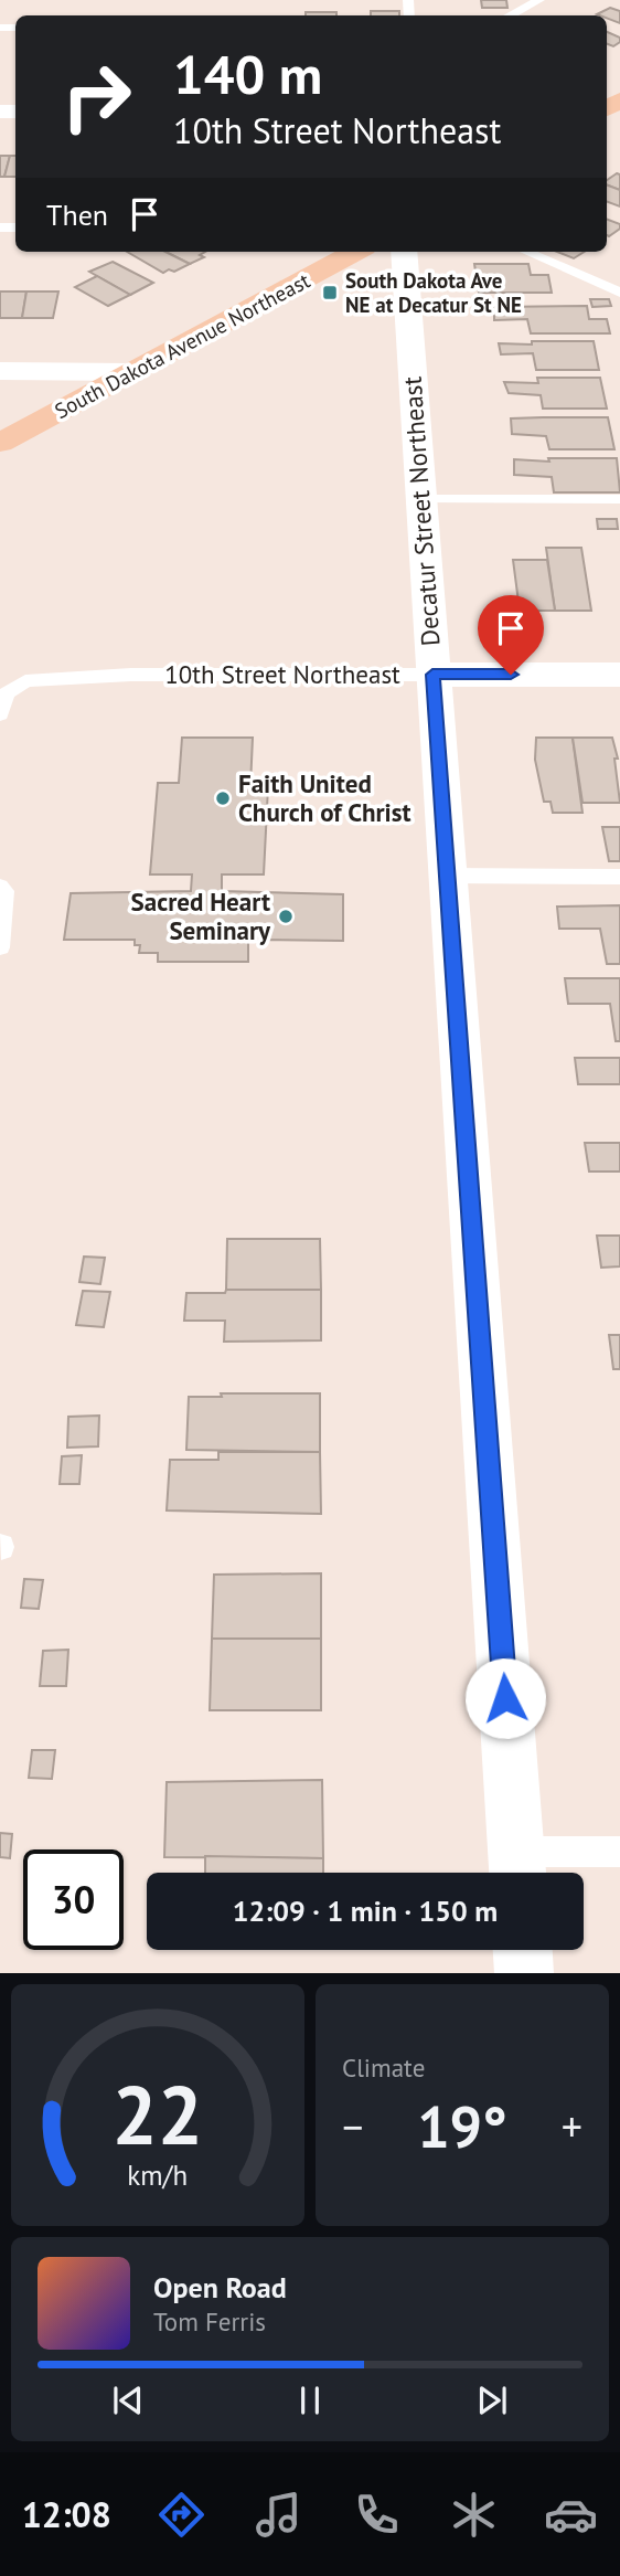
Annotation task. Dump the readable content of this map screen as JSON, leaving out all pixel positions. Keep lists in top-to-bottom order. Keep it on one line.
{"streets":{"main road":["South Dakota Avenue Northeast"],"street":["Decatur Street Northeast","10th Street Northeast"]},"crossings":[["Decatur Street Northeast","10th Street Northeast"]],"places":{"transit":["South Dakota Ave NE at Decatur St NE"],"other":["Faith United Church of Christ","Sacred Heart Seminary"]},"page":{"turn":["140 m","10th Street Northeast"],"then":"Then","limit":"30","trip":"12:09 · 1 min · 150 m","tile":"Climate","heat":["−","19°","+"],"song":["Open Road","Tom Ferris"],"tabs":"12:08","gauge":["22","km/h"]}}
